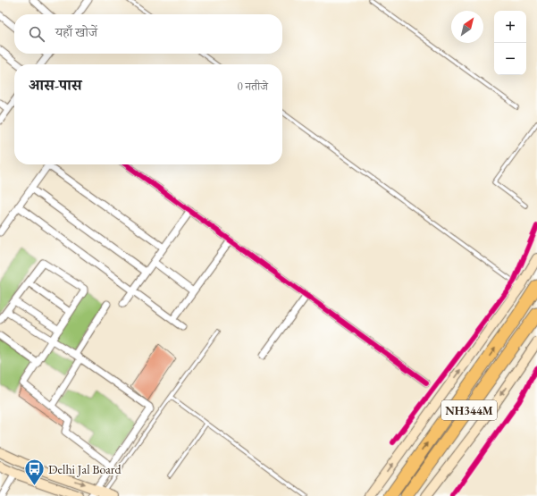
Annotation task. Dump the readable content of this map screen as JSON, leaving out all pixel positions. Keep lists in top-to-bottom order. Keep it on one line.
{"streets":{"highway":["NH344M"]},"places":{"bus stop":["Delhi Jal Board"]},"north":"top right","page":{"map_buttons":["+","−"],"search":"यहाँ खोजें","heading":["आस-पास","0 नतीजे"]}}
